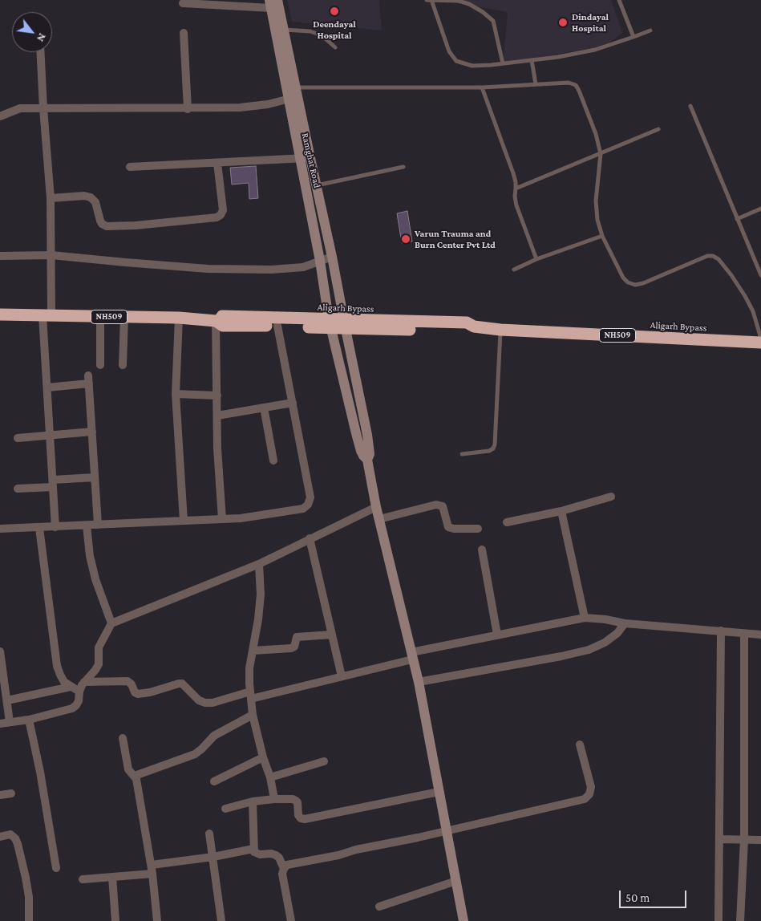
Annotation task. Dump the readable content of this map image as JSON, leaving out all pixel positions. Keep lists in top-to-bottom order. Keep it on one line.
{"streets":{"highway":["Aligarh Bypass","NH509"],"main road":["Ramghat Road"]},"crossings":[["Ramghat Road","Aligarh Bypass"]],"places":["Deendayal Hospital","Dindayal Hospital","Varun Trauma and Burn Center Pvt Ltd"],"scale_bar":"50 m","north":"bottom right"}
